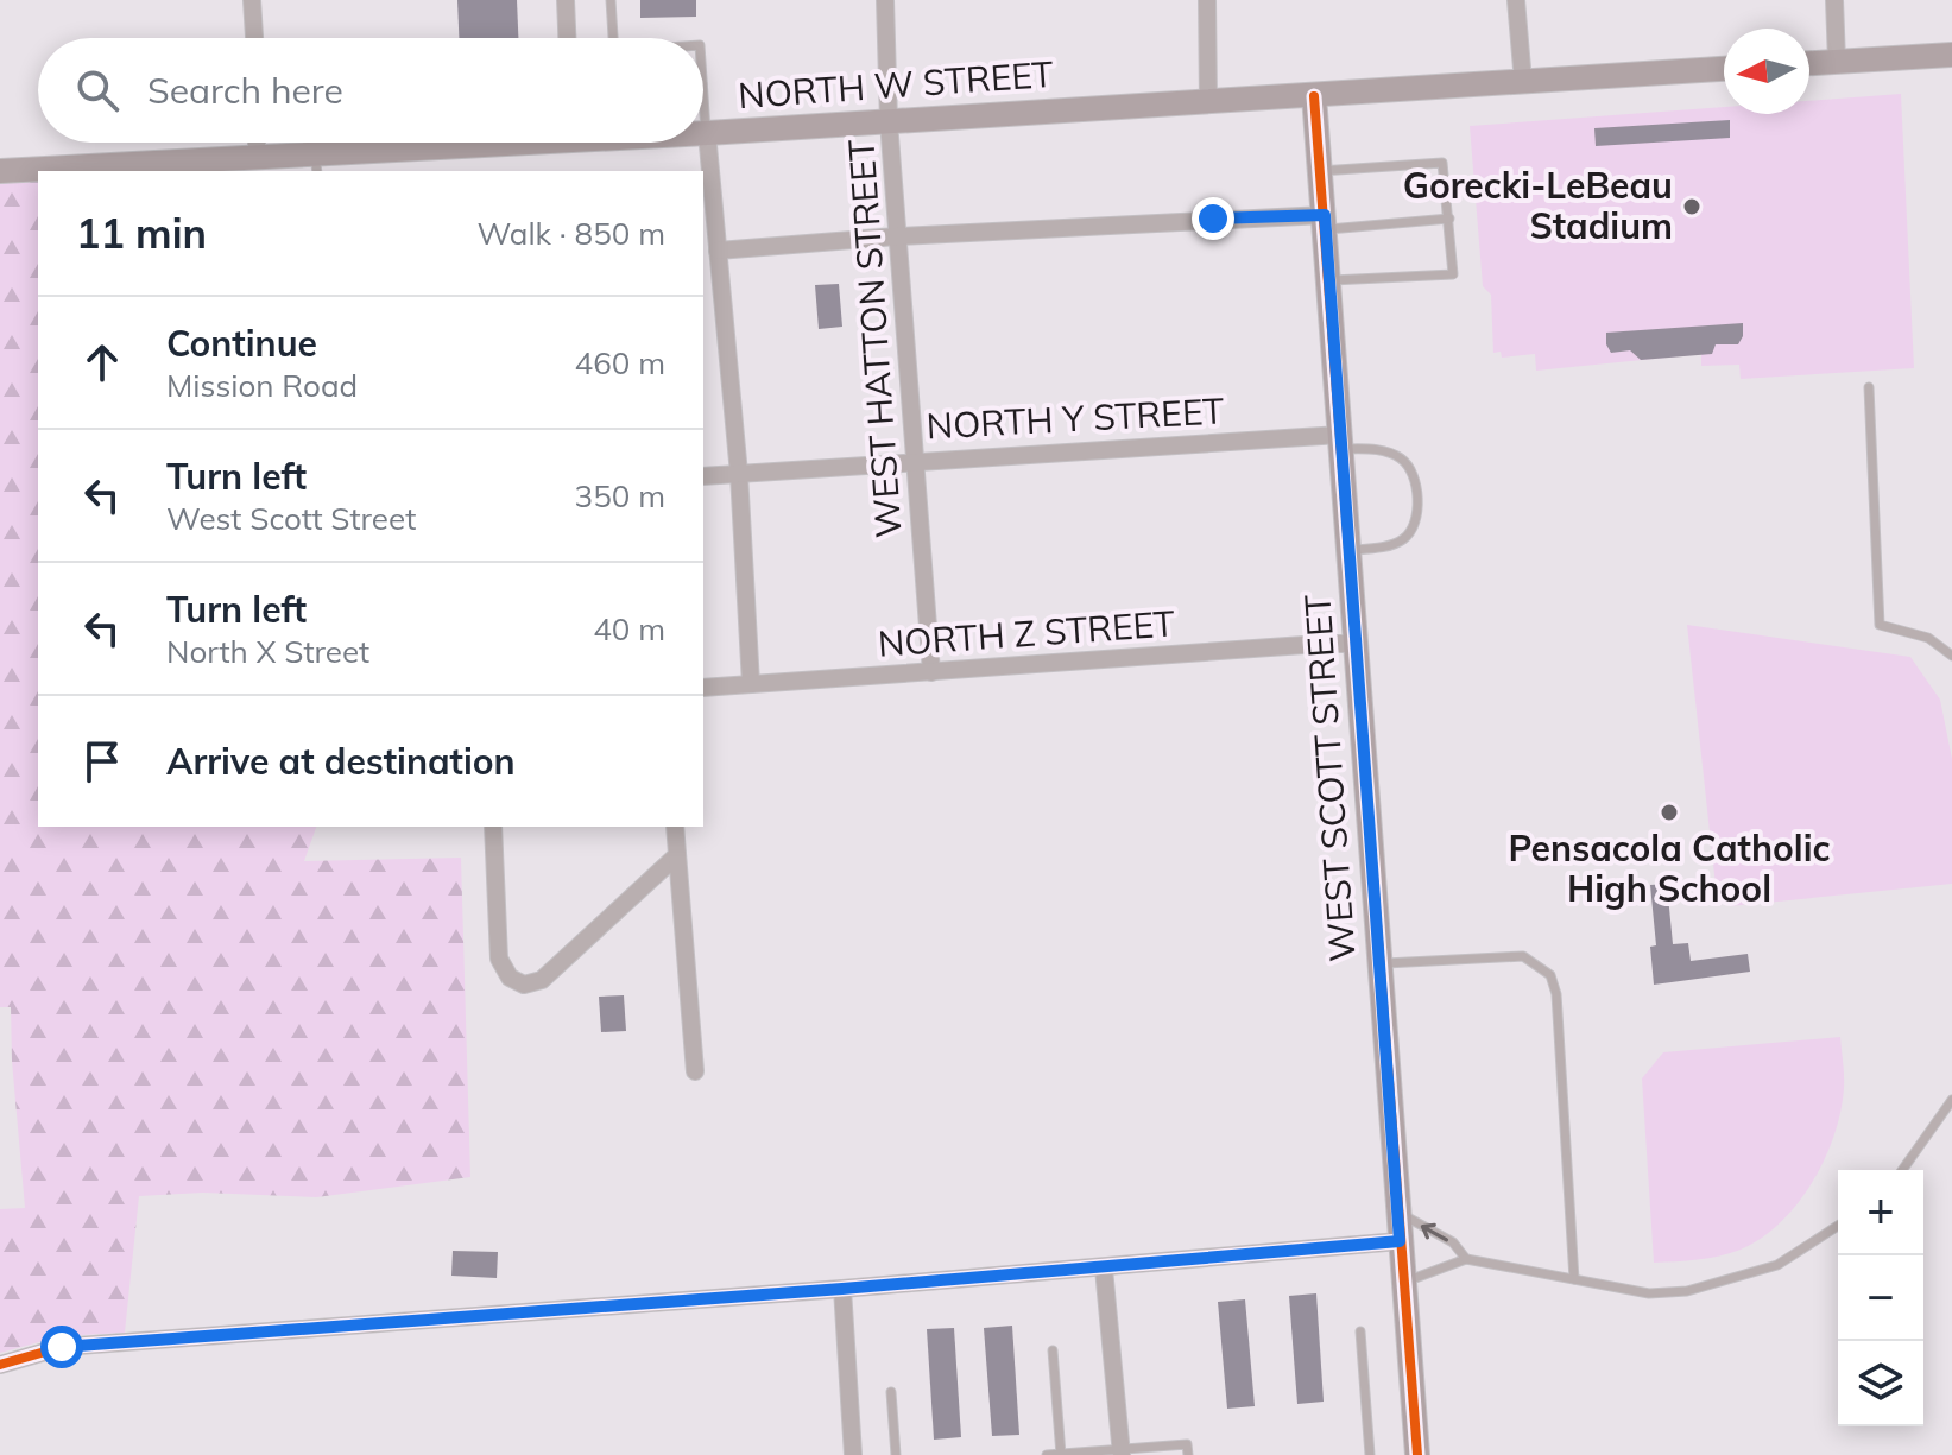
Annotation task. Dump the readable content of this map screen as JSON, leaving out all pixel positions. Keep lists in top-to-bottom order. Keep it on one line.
{"streets":{"main road":["NORTH W STREET","WEST SCOTT STREET"],"street":["WEST HATTON STREET","NORTH Y STREET","NORTH Z STREET"]},"crossings":[["NORTH W STREET","WEST HATTON STREET"],["NORTH W STREET","WEST SCOTT STREET"],["WEST HATTON STREET","NORTH Y STREET"],["WEST HATTON STREET","NORTH Z STREET"],["NORTH Y STREET","WEST SCOTT STREET"],["NORTH Z STREET","WEST SCOTT STREET"]],"places":["Gorecki-LeBeau Stadium","Pensacola Catholic High School"],"north":"left","page":{"search":"Search here","heading":["11 min","Walk · 850 m"],"list":[["Continue","Mission Road","460 m"],["Turn left","West Scott Street","350 m"],["Turn left","North X Street","40 m"],"Arrive at destination"],"map_buttons":["+","−"]}}
